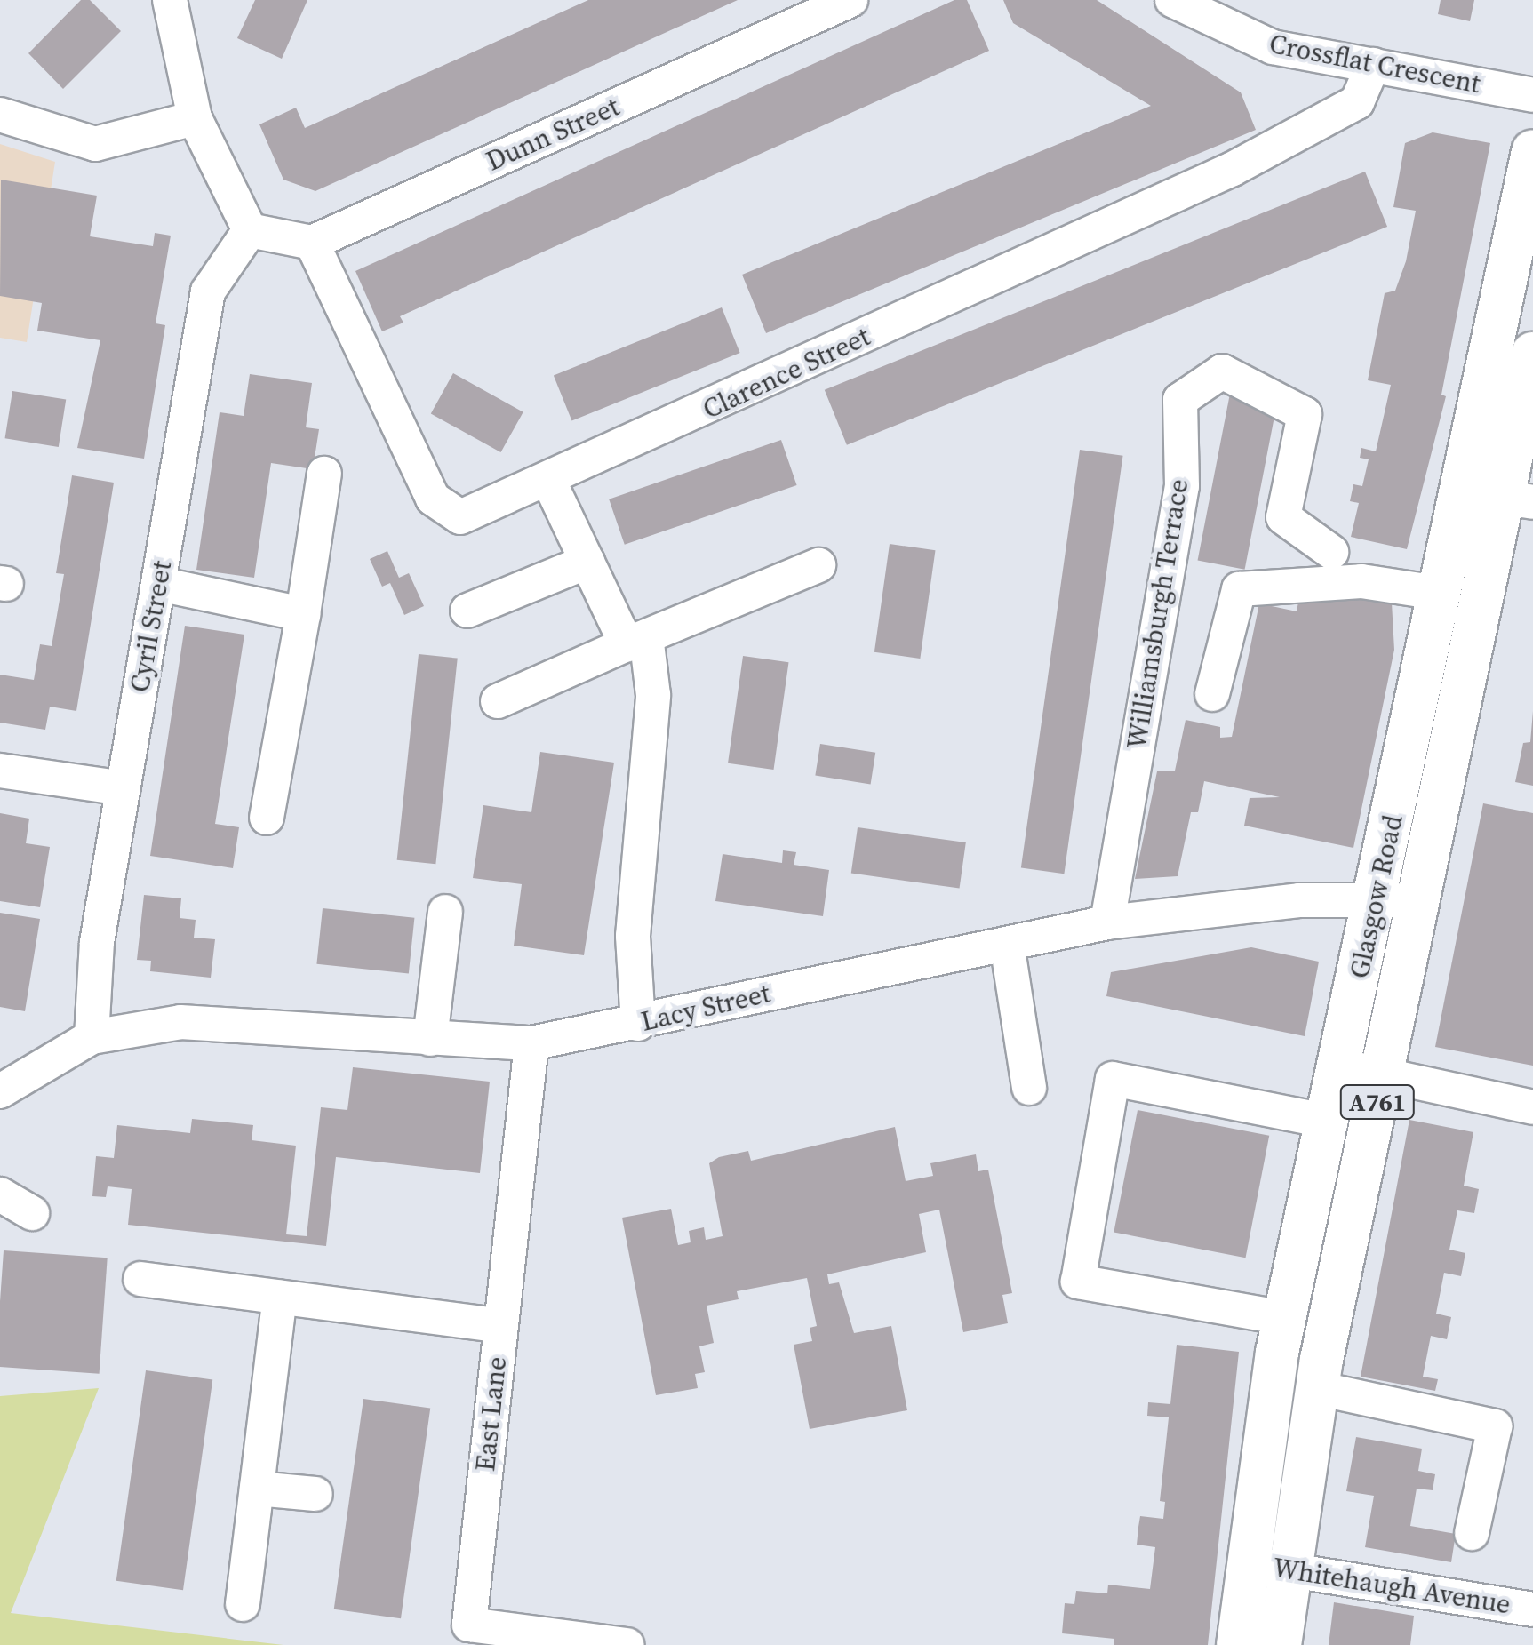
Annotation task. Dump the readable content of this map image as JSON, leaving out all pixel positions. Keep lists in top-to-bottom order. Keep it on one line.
{"streets":{"main road":["Glasgow Road","A761"],"street":["Crossflat Crescent","Dunn Street","Clarence Street","Williamsburgh Terrace","Cyril Street","Lacy Street","East Lane","Whitehaugh Avenue"]},"crossings":[["Crossflat Crescent","Clarence Street"],["Dunn Street","Clarence Street"],["Williamsburgh Terrace","Lacy Street"],["Cyril Street","Lacy Street"],["Glasgow Road","Lacy Street"],["Glasgow Road","Whitehaugh Avenue"],["Lacy Street","East Lane"]]}
